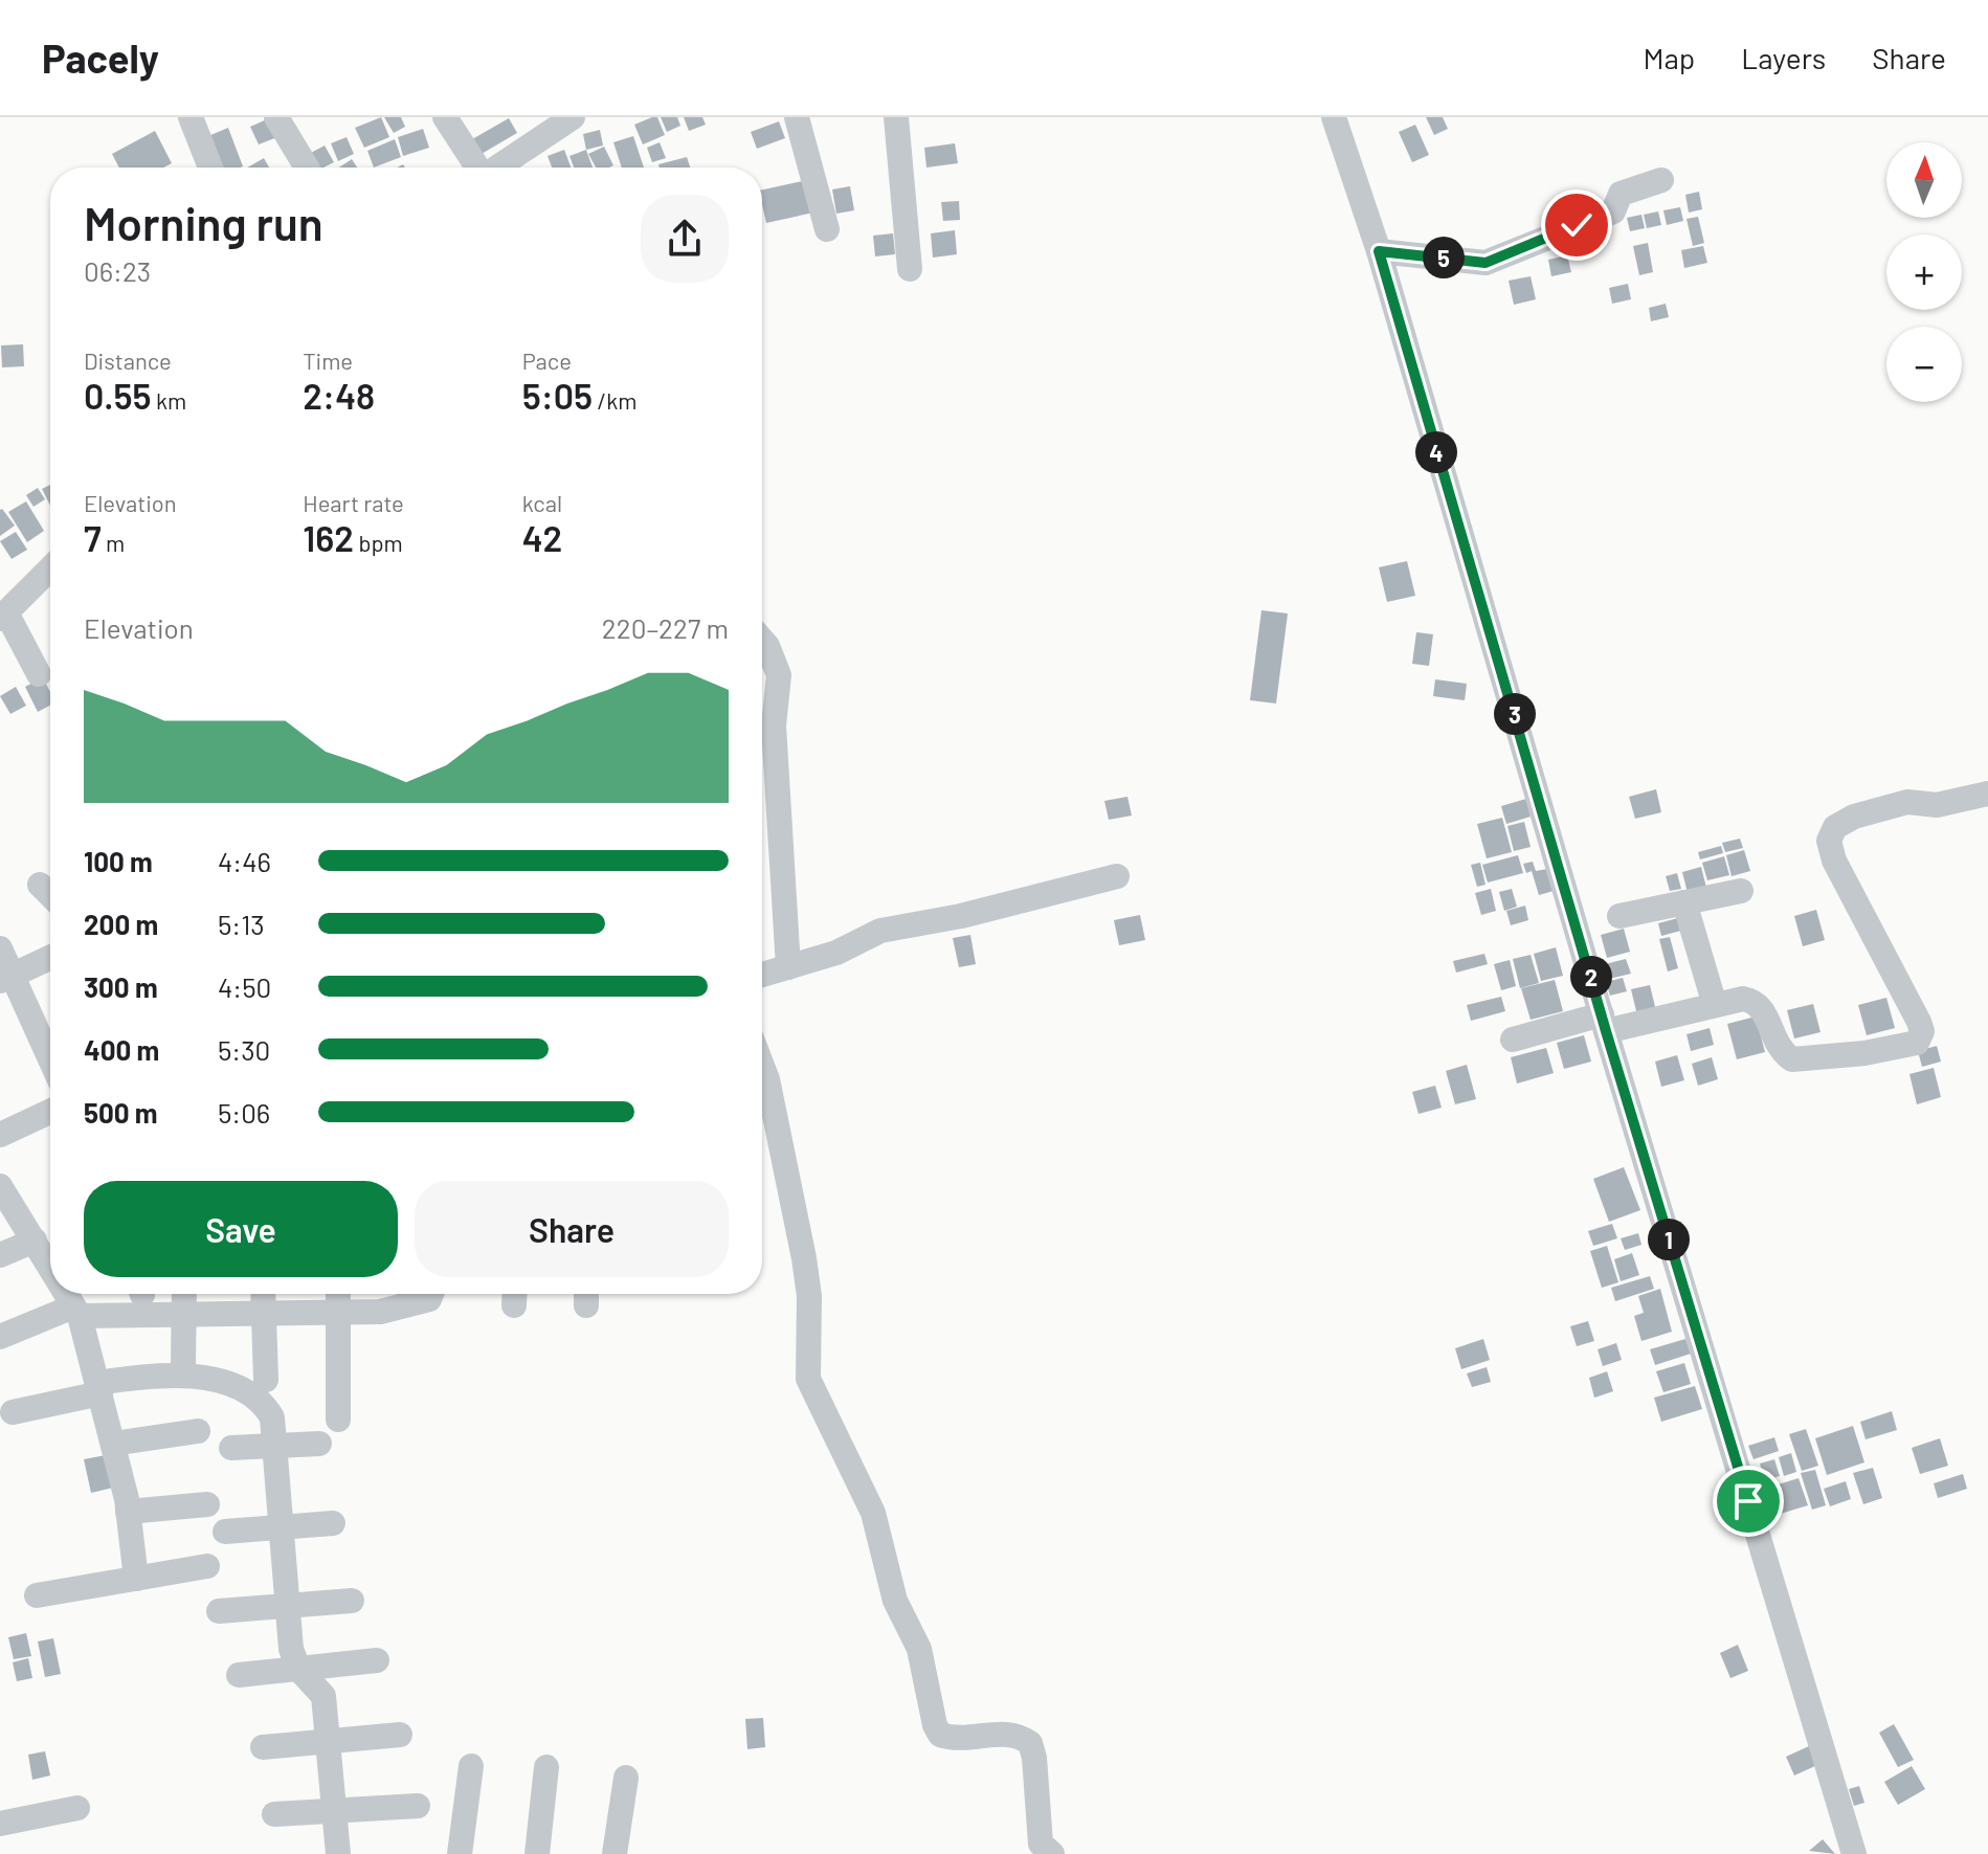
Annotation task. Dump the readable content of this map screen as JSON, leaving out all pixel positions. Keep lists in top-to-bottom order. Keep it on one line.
{"north":"top","page":{"header":"Pacely","nav":["Map","Layers","Share"],"map_buttons":["+","−"],"heading":["Morning run","06:23"],"pins":["5","4","3","2","1"],"stats":[["Distance","0.55 km"],["Time","2:48"],["Pace","5:05 /km"],["Elevation","7 m"],["Heart rate","162 bpm"],["kcal","42"]],"chart":["Elevation","220–227 m"],"list":[{"name":"100 m","note":"4:46"},{"name":"200 m","note":"5:13"},{"name":"300 m","note":"4:50"},{"name":"400 m","note":"5:30"},{"name":"500 m","note":"5:06"}],"buttons":["Save","Share"]}}
